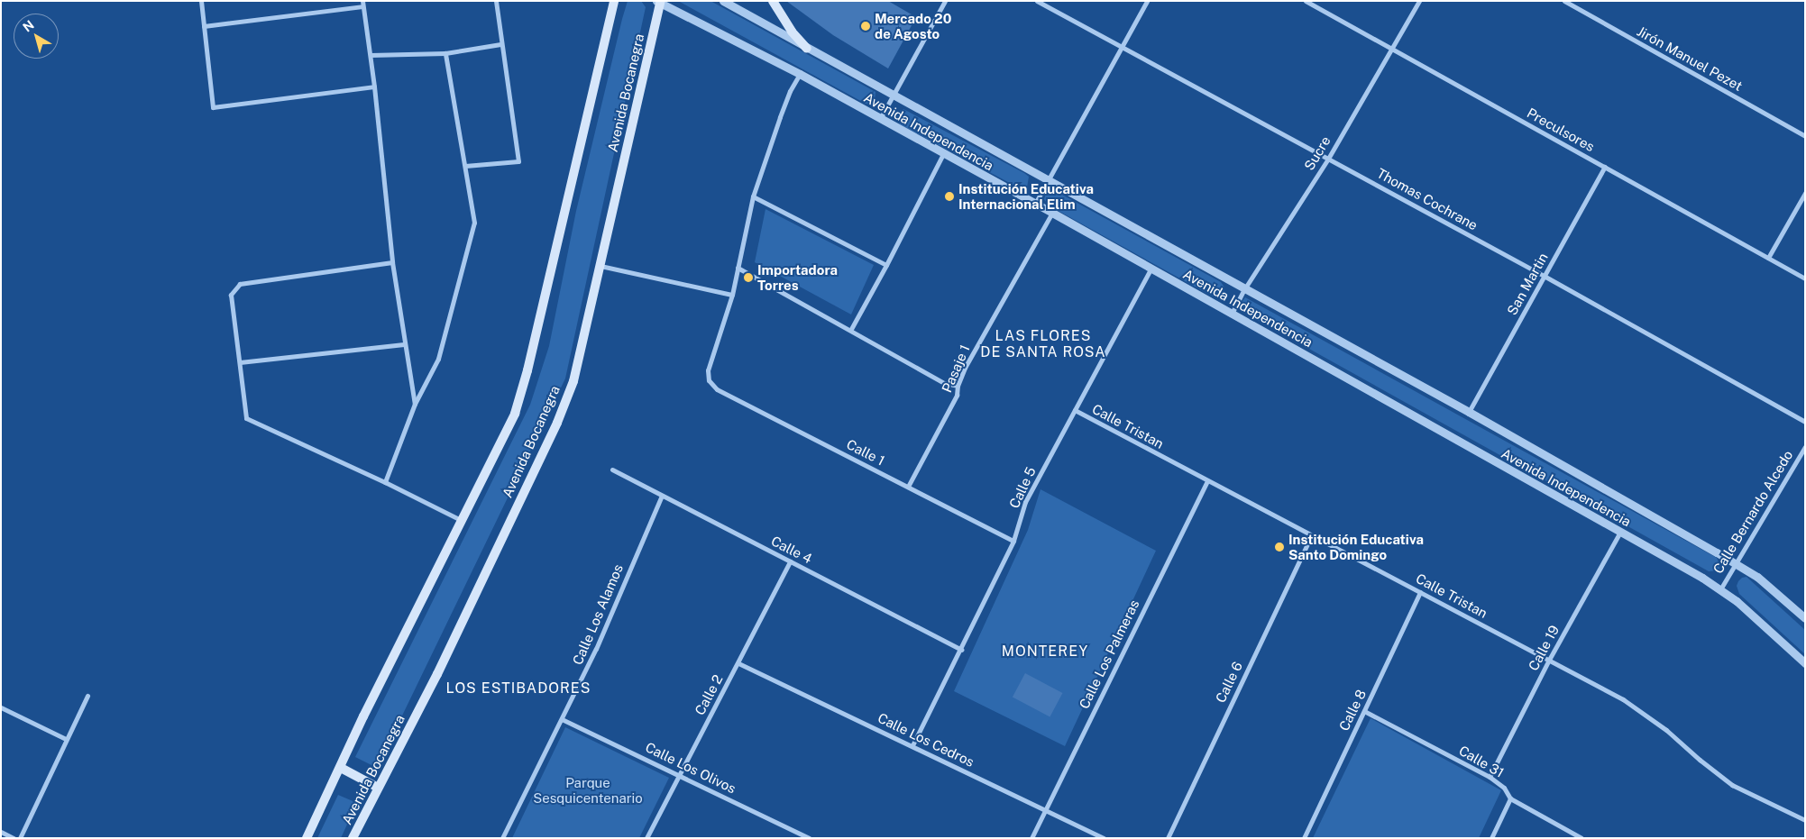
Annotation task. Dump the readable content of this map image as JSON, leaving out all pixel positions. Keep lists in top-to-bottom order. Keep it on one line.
{"streets":{"main road":["Avenida Bocanegra"],"street":["Jirón Manuel Pezet","Preculsores","Avenida Independencia","Sucre","Thomas Cochrane","San Martin","Pasaje 1","Calle Tristan","Calle 1","Calle 5","Calle Bernardo Alcedo","Calle 4","Calle Los Alamos","Calle 19","Calle Los Palmeras","Calle 6","Calle 2","Calle 8","Calle Los Cedros","Calle 31","Calle Los Olivos"]},"crossings":[["Avenida Bocanegra","Avenida Independencia"],["Preculsores","Sucre"],["Preculsores","San Martin"],["Avenida Independencia","Sucre"],["Avenida Independencia","San Martin"],["Avenida Independencia","Pasaje 1"],["Avenida Independencia","Calle 5"],["Avenida Independencia","Calle Bernardo Alcedo"],["Avenida Independencia","Calle 19"],["Sucre","Thomas Cochrane"],["Thomas Cochrane","San Martin"],["Pasaje 1","Calle 1"],["Calle Tristan","Calle 5"],["Calle Tristan","Calle 19"],["Calle Tristan","Calle Los Palmeras"],["Calle Tristan","Calle 6"],["Calle Tristan","Calle 8"],["Calle 1","Calle 5"],["Calle 5","Calle 4"],["Calle 5","Calle Los Cedros"],["Calle 4","Calle Los Alamos"],["Calle 4","Calle 2"],["Calle Los Alamos","Calle Los Olivos"],["Calle 19","Calle 31"],["Calle Los Palmeras","Calle Los Cedros"],["Calle 2","Calle Los Cedros"],["Calle 2","Calle Los Olivos"],["Calle 8","Calle 31"]],"districts":["LAS FLORES DE SANTA ROSA","MONTEREY","LOS ESTIBADORES"],"parks":["Parque Sesquicentenario"],"places":["Mercado 20 de Agosto","Institución Educativa Internacional Elim","Importadora Torres","Institución Educativa Santo Domingo"],"north":"top left"}
